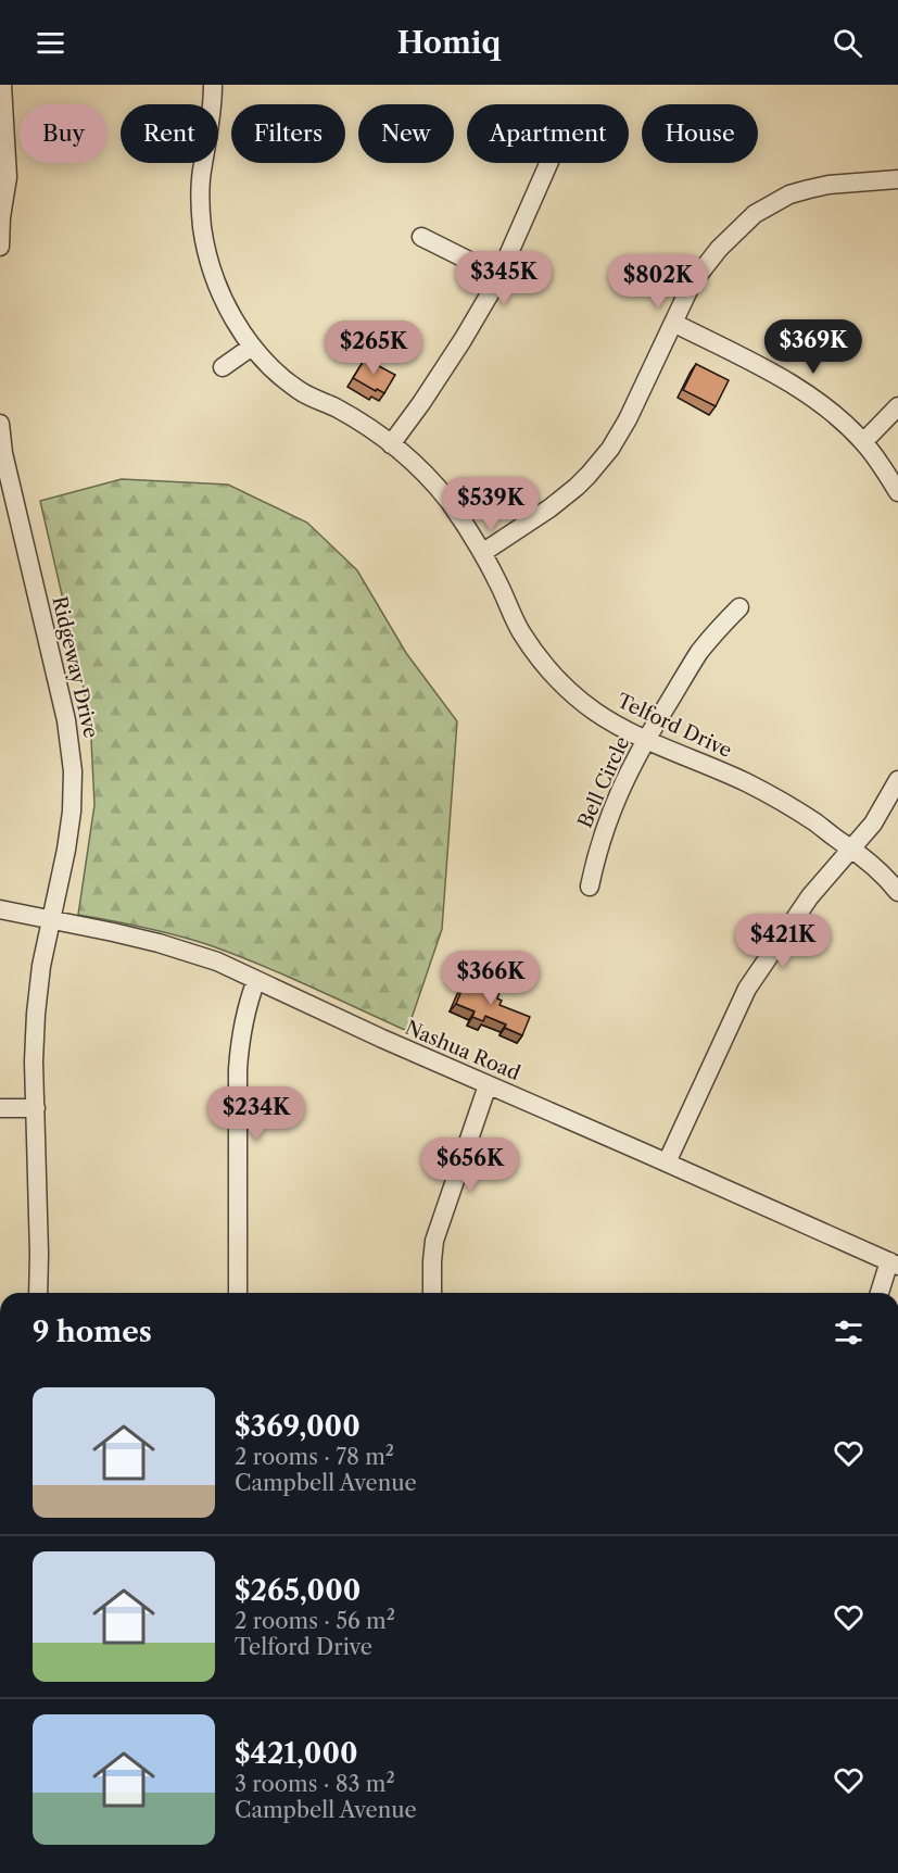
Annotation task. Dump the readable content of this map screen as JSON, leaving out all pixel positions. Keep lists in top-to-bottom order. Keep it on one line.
{"streets":{"street":["Ridgeway Drive","Telford Drive","Bell Circle","Nashua Road"]},"crossings":[["Ridgeway Drive","Nashua Road"],["Telford Drive","Bell Circle"]],"page":{"header":"Homiq","chip":["Buy","Rent","Filters","New","Apartment","House"],"price":["$345K","$802K","$369K","$265K","$539K","$421K","$366K","$234K","$656K"],"heading":"9 homes","list":[{"name":"$369,000","note":"2 rooms · 78 m² · Campbell Avenue"},{"name":"$265,000","note":"2 rooms · 56 m² · Telford Drive"},{"name":"$421,000","note":"3 rooms · 83 m² · Campbell Avenue"}]}}
